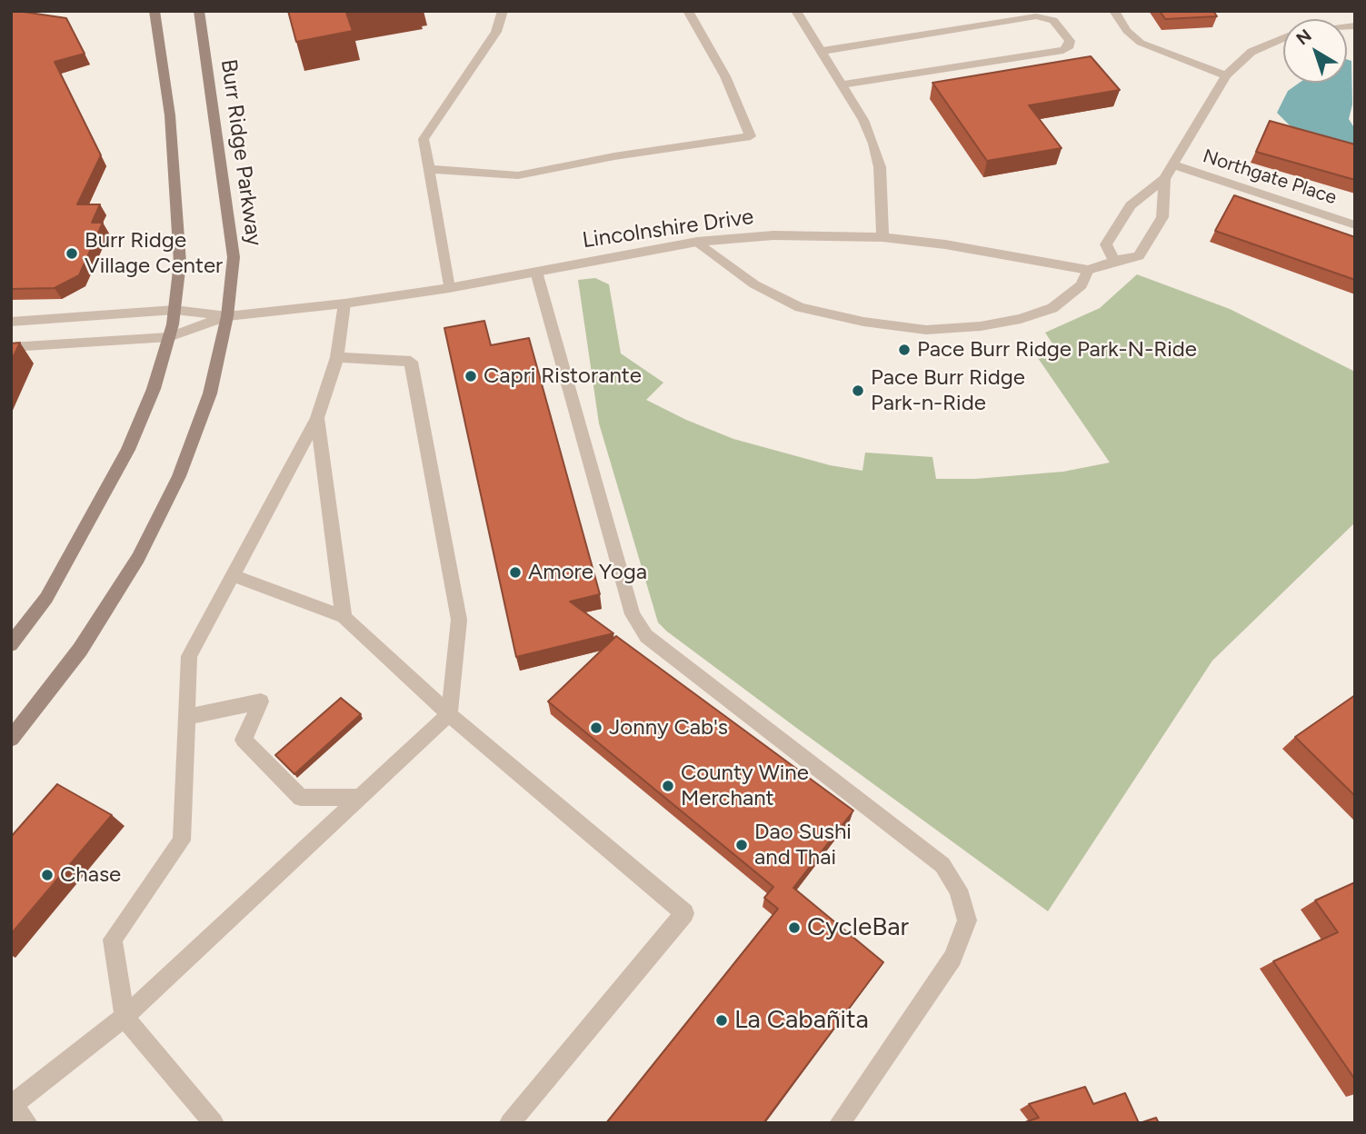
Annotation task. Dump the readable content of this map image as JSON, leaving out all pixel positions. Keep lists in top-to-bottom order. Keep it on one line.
{"streets":{"street":["Burr Ridge Parkway","Northgate Place","Lincolnshire Drive"]},"crossings":[["Burr Ridge Parkway","Lincolnshire Drive"]],"places":["Burr Ridge Village Center","Pace Burr Ridge Park-N-Ride","Capri Ristorante","Pace Burr Ridge Park-n-Ride","Amore Yoga","Jonny Cab's","County Wine Merchant","Dao Sushi and Thai","Chase","CycleBar","La Cabañita"],"north":"top left"}
